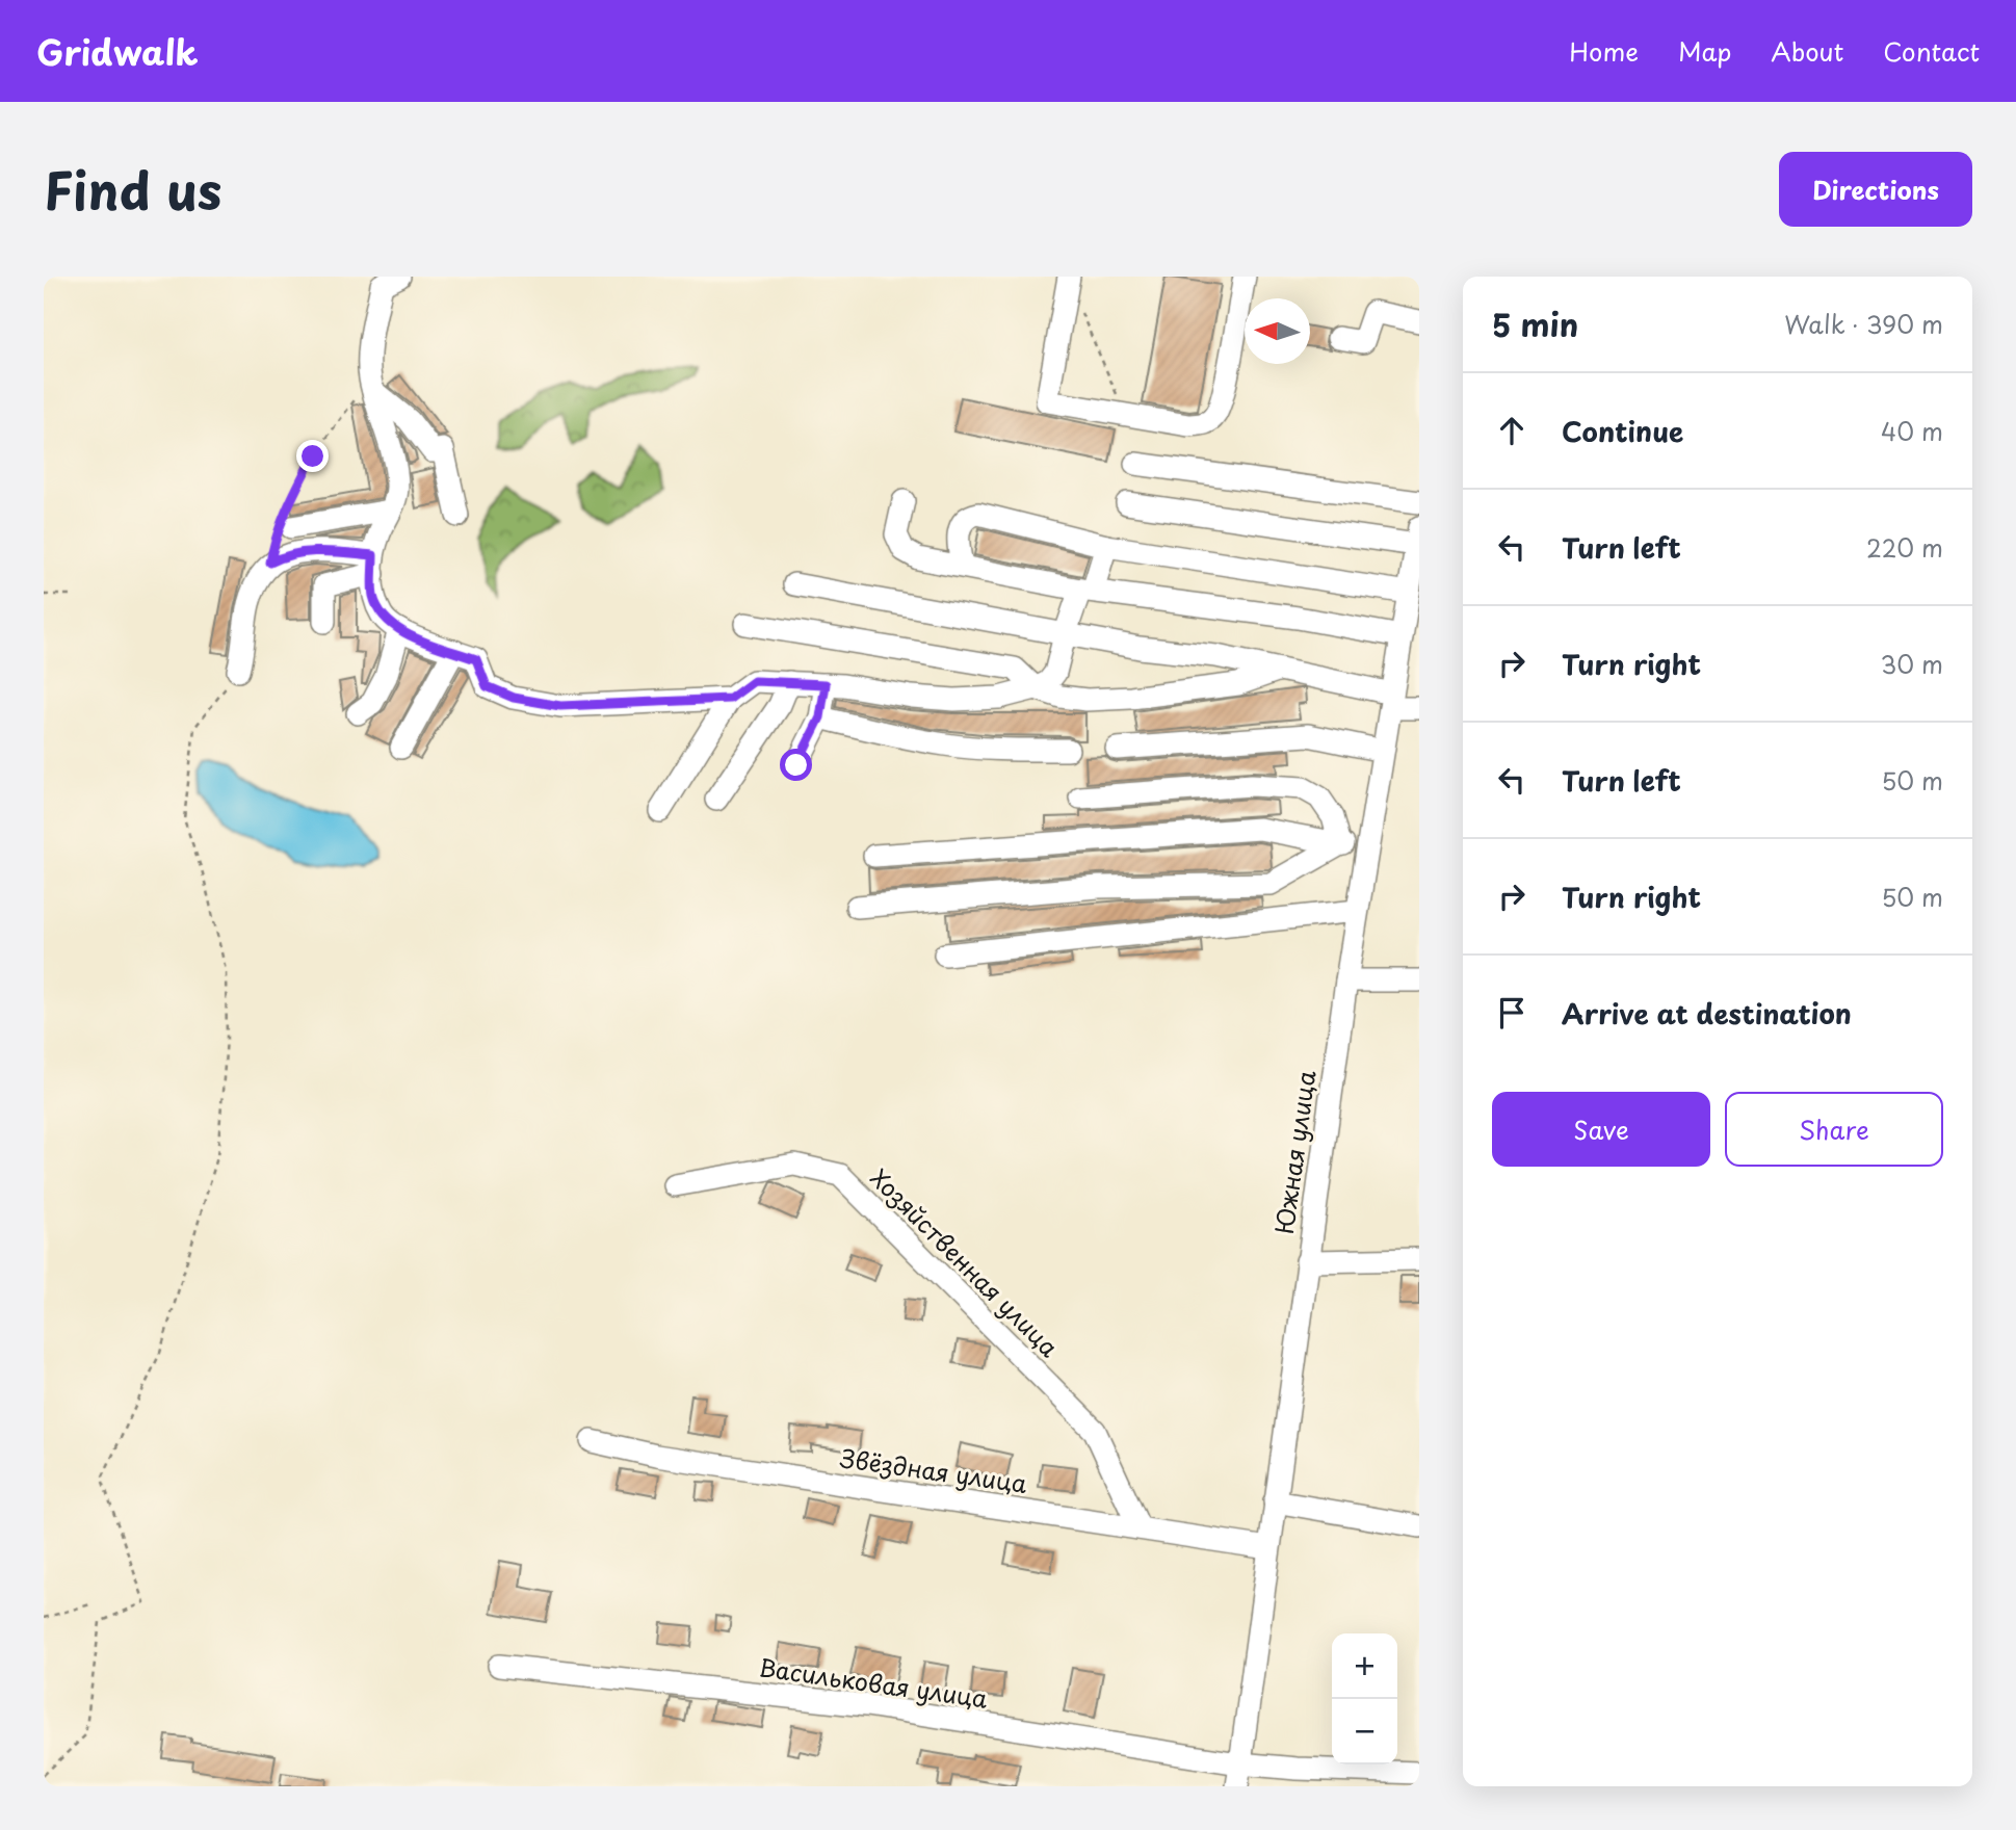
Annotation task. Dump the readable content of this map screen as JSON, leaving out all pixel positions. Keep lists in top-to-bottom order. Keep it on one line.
{"streets":{"street":["Южная улица","Хозяйственная улица","Звёздная улица","Васильковая улица"]},"crossings":[["Южная улица","Звёздная улица"],["Южная улица","Васильковая улица"],["Хозяйственная улица","Звёздная улица"]],"north":"left","page":{"header":"Gridwalk","nav":["Home","Map","About","Contact"],"title":"Find us","buttons":["Directions",["Save","Share"]],"heading":["5 min","Walk · 390 m"],"list":[["Continue","40 m"],["Turn left","220 m"],["Turn right","30 m"],["Turn left","50 m"],["Turn right","50 m"],"Arrive at destination"],"map_buttons":["+","−"]}}
